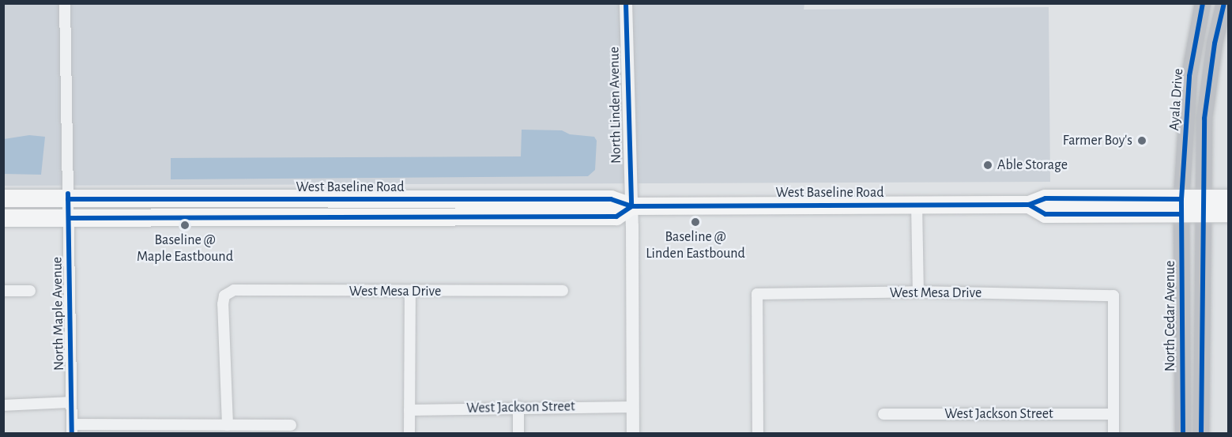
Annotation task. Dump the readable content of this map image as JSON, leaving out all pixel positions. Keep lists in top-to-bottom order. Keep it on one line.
{"streets":{"main road":["Ayala Drive","West Baseline Road","North Cedar Avenue"],"street":["North Linden Avenue","West Mesa Drive","North Maple Avenue","West Jackson Street"]},"crossings":[["Ayala Drive","West Baseline Road"],["Ayala Drive","North Cedar Avenue"],["North Linden Avenue","West Baseline Road"],["North Linden Avenue","West Jackson Street"],["West Baseline Road","North Maple Avenue"],["West Baseline Road","North Cedar Avenue"],["West Mesa Drive","West Jackson Street"]],"places":["Farmer Boy's","Able Storage","Baseline @ Linden Eastbound","Baseline @ Maple Eastbound"]}
